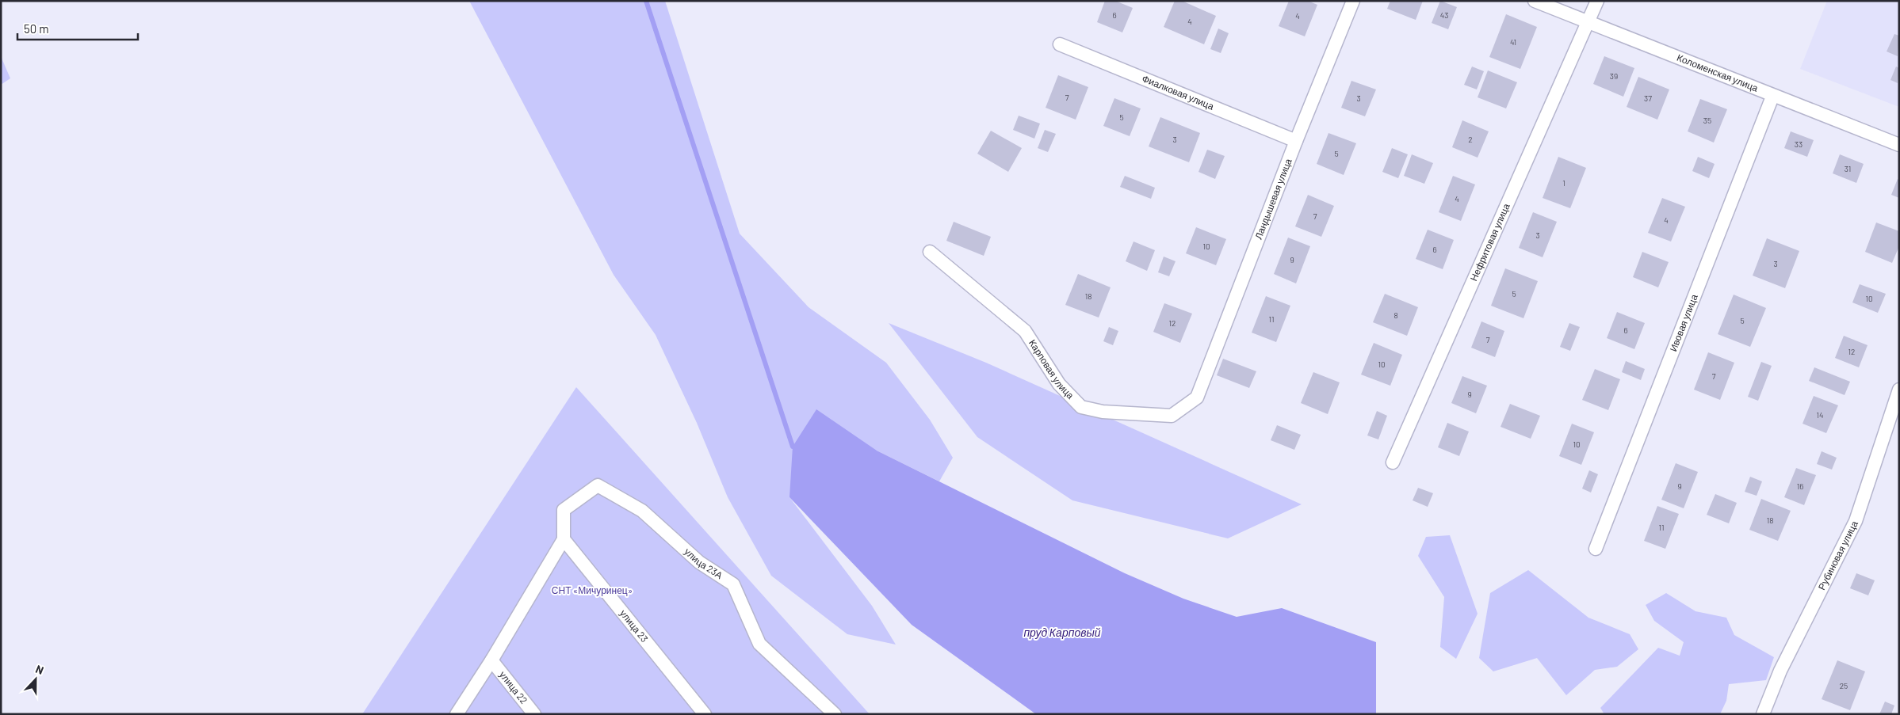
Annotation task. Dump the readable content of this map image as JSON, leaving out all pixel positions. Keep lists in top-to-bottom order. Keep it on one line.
{"streets":{"street":["Коломенская улица","Фиалковая улица","Ландышевая улица","Нефритовая улица","Ивовая улица","Карповая улица","Рубиновая улица","улица 23А","улица 23","улица 22"]},"crossings":[["Коломенская улица","Нефритовая улица"],["Коломенская улица","Ивовая улица"],["Фиалковая улица","Ландышевая улица"],["Ландышевая улица","Карповая улица"],["улица 23А","улица 23"]],"water":["пруд Карповый"],"parks":["СНТ «Мичуринец»"],"house_numbers":["6","43","4","4","41","39","7","3","37","5","35","3","2","33","5","31","1","4","7","4","3","10","6","9","3","5","18","10","8","11","5","12","6","7","12","10","7","9","14","10","9","16","18","11","25"],"scale_bar":"50 m","north":"top"}
